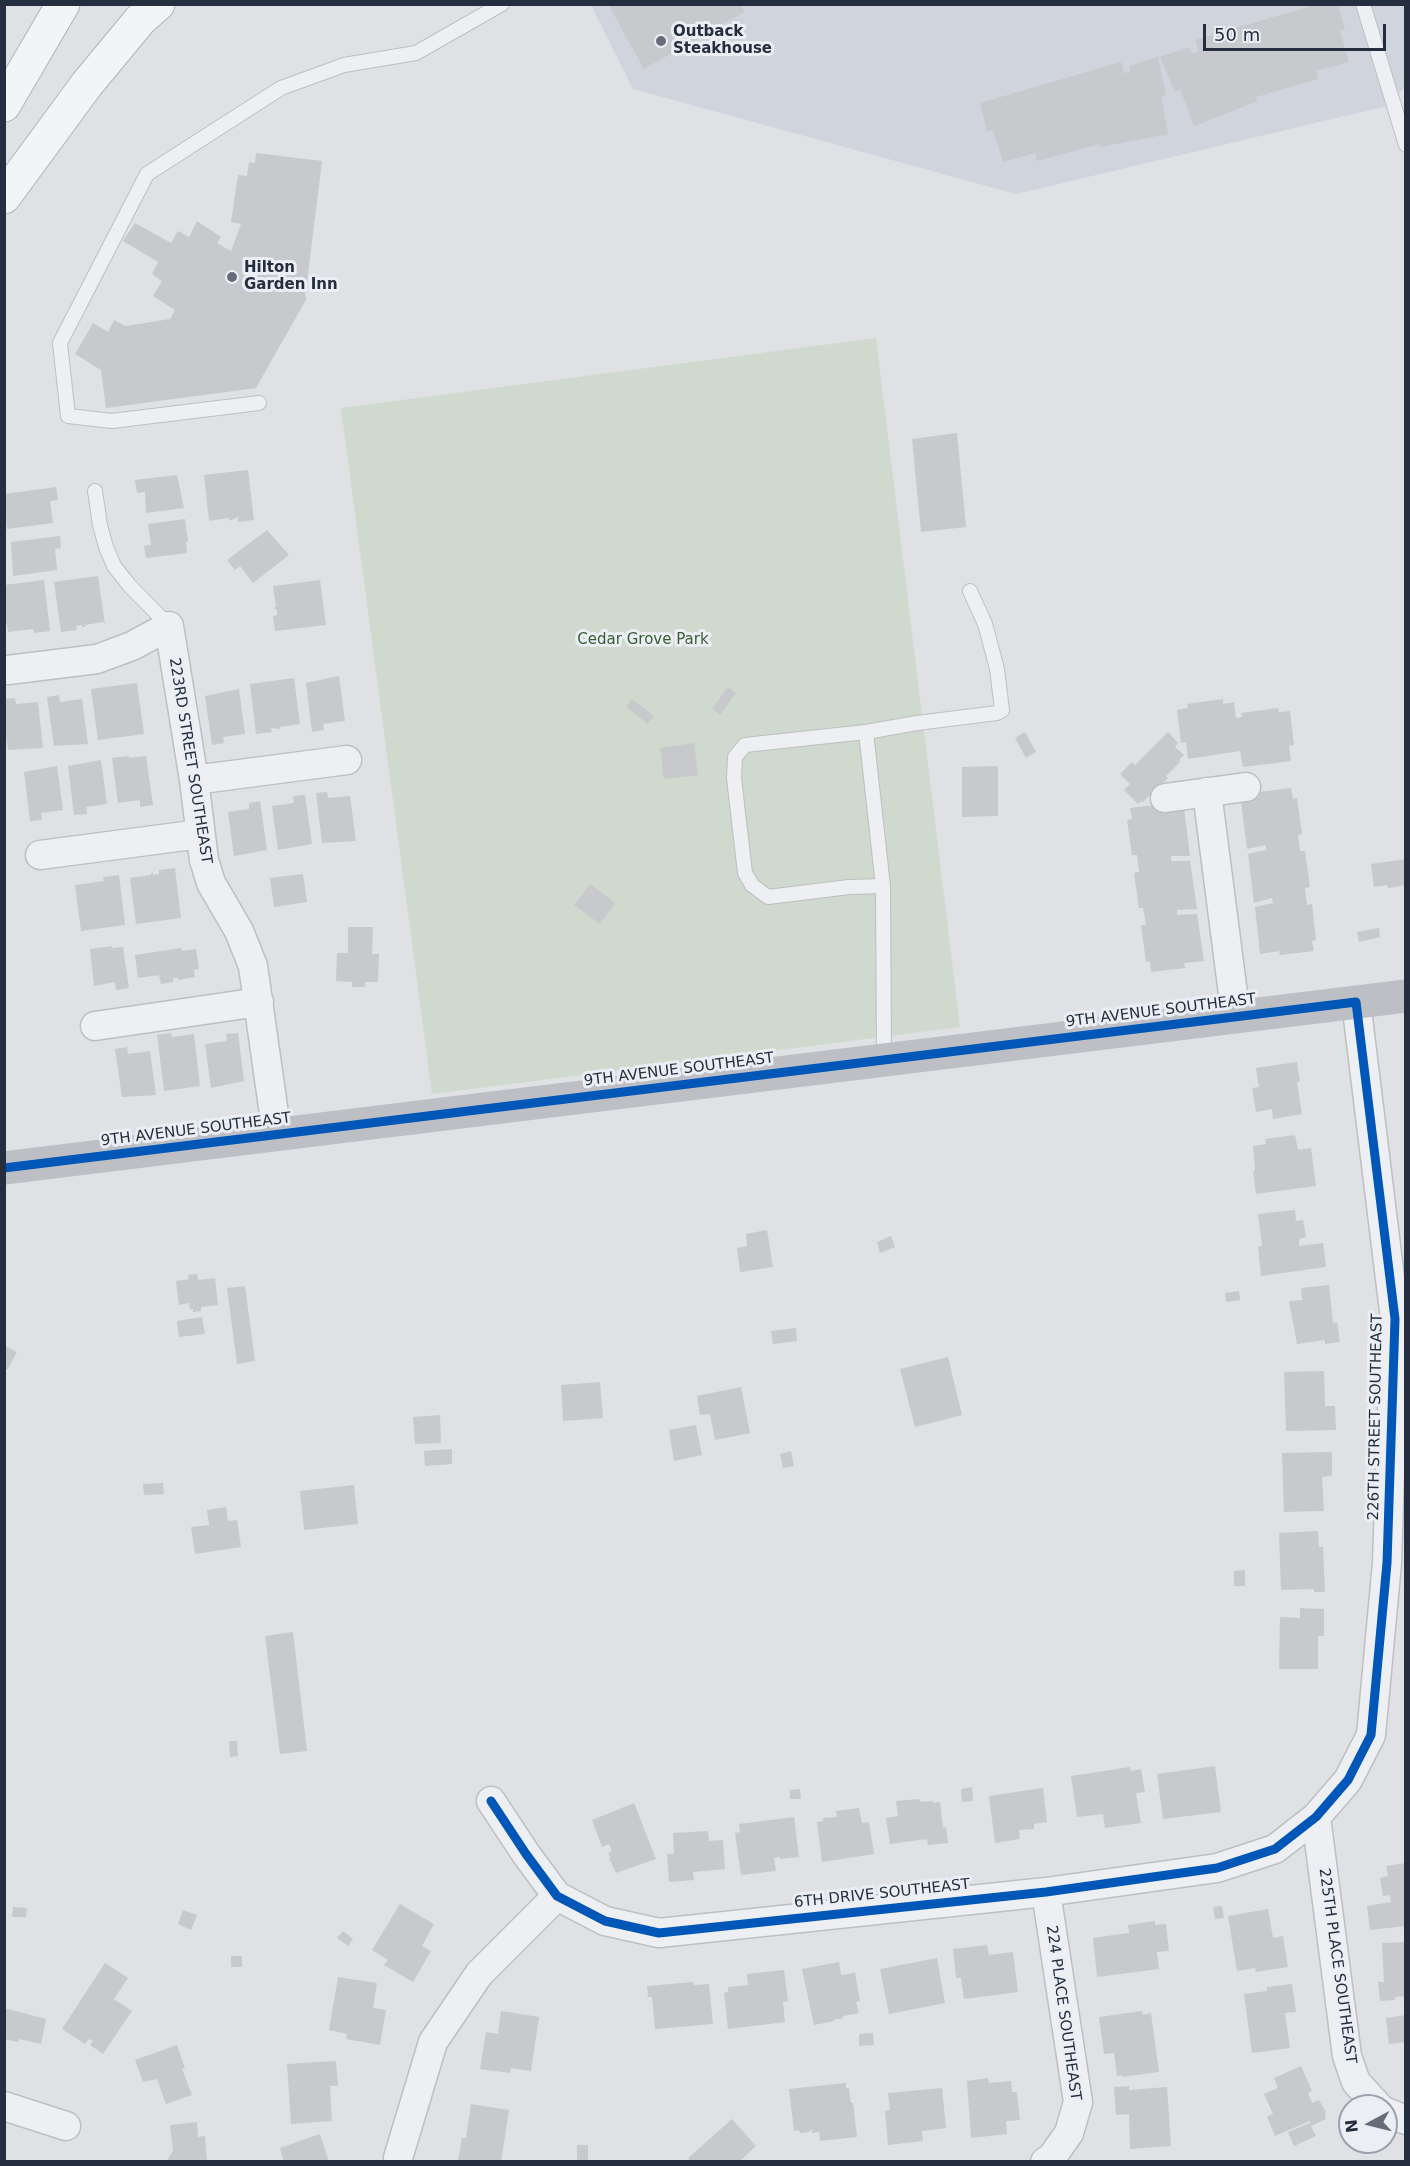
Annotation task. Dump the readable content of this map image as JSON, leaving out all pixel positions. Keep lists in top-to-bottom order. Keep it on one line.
{"streets":{"main road":["9TH AVENUE SOUTHEAST"],"street":["223RD STREET SOUTHEAST","226TH STREET SOUTHEAST","6TH DRIVE SOUTHEAST","225TH PLACE SOUTHEAST","224 PLACE SOUTHEAST"]},"crossings":[["223RD STREET SOUTHEAST","9TH AVENUE SOUTHEAST"],["9TH AVENUE SOUTHEAST","226TH STREET SOUTHEAST"],["226TH STREET SOUTHEAST","6TH DRIVE SOUTHEAST"],["226TH STREET SOUTHEAST","225TH PLACE SOUTHEAST"],["6TH DRIVE SOUTHEAST","225TH PLACE SOUTHEAST"],["6TH DRIVE SOUTHEAST","224 PLACE SOUTHEAST"]],"parks":["Cedar Grove Park"],"places":["Outback Steakhouse","Hilton Garden Inn"],"scale_bar":"50 m","north":"left"}
